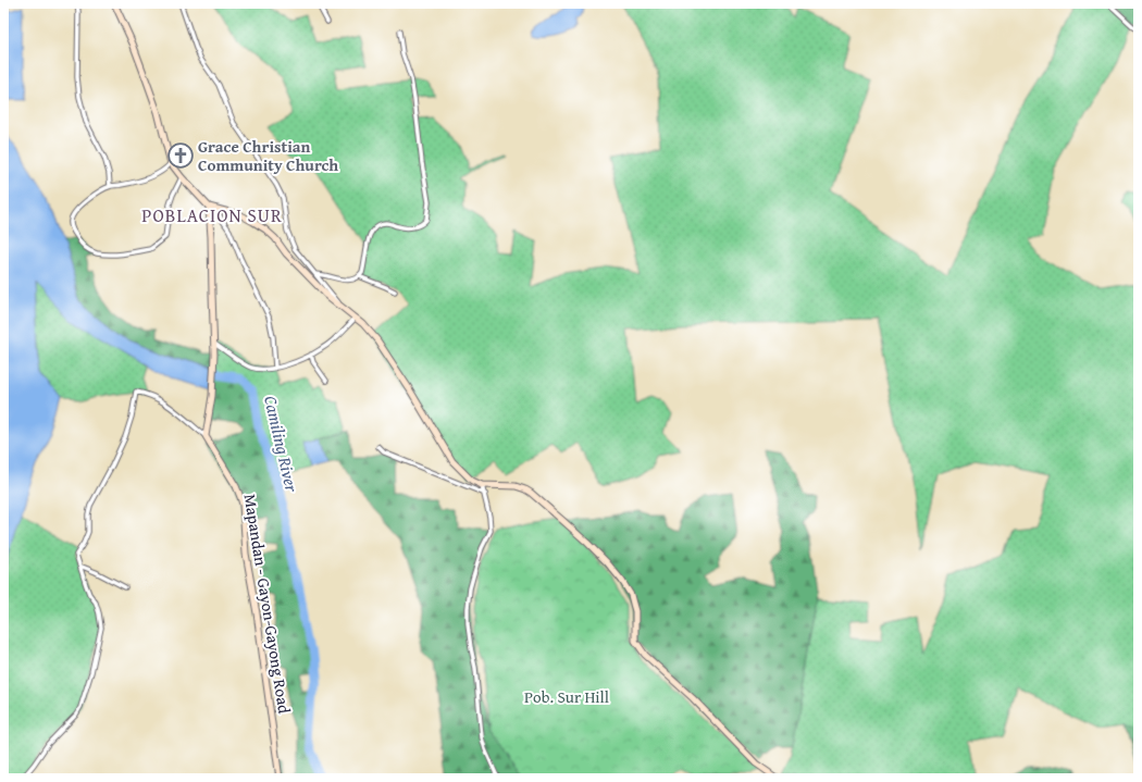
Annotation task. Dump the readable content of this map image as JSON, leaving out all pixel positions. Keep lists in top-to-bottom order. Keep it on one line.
{"streets":{"main road":["Mapandan - Gayon-Gayong Road"]},"districts":["POBLACION SUR"],"water":["Camiling River"],"parks":["Pob. Sur Hill"],"places":{"church":["Grace Christian Community Church"]}}
